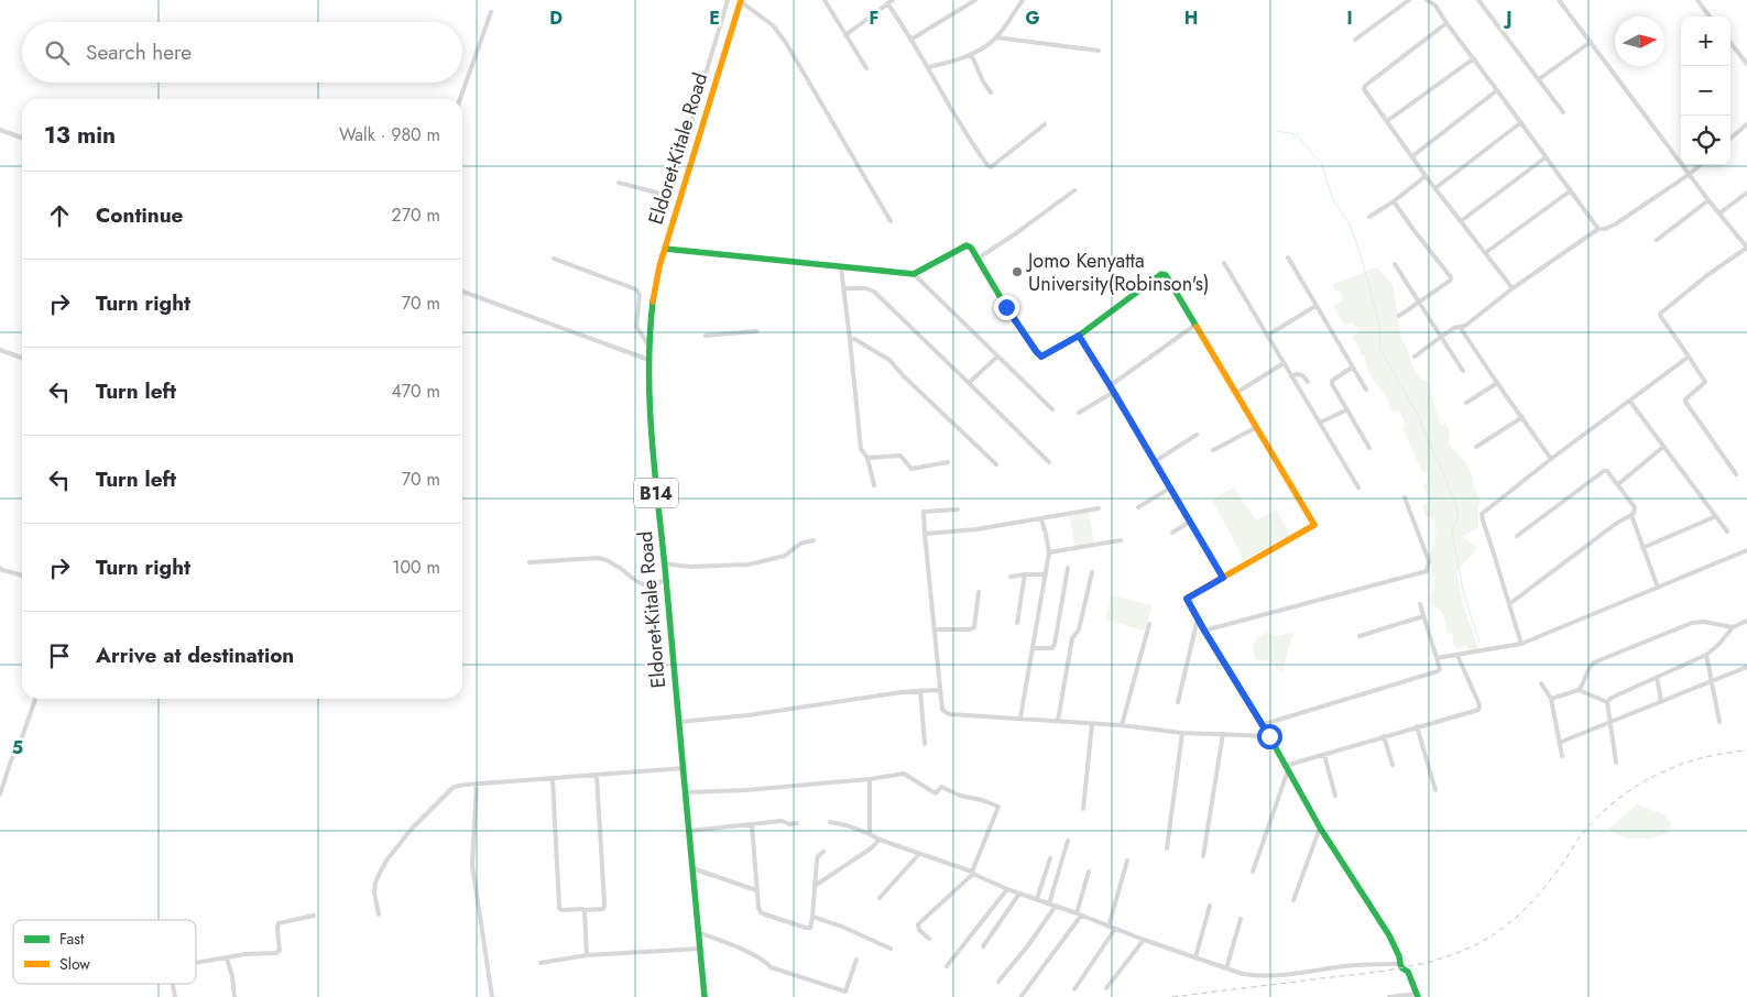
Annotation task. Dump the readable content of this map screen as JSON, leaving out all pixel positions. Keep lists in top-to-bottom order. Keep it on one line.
{"streets":{"main road":["Eldoret-Kitale Road","B14"]},"places":["Jomo Kenyatta University(Robinson's)"],"legend":["Fast","Slow"],"north":"right","page":{"map_buttons":["+","−"],"search":"Search here","heading":["13 min","Walk · 980 m"],"list":[["Continue","270 m"],["Turn right","70 m"],["Turn left","470 m"],["Turn left","70 m"],["Turn right","100 m"],"Arrive at destination"]},"grid":{"columns":["D","E","F","G","H","I","J"],"rows":["5"]}}
